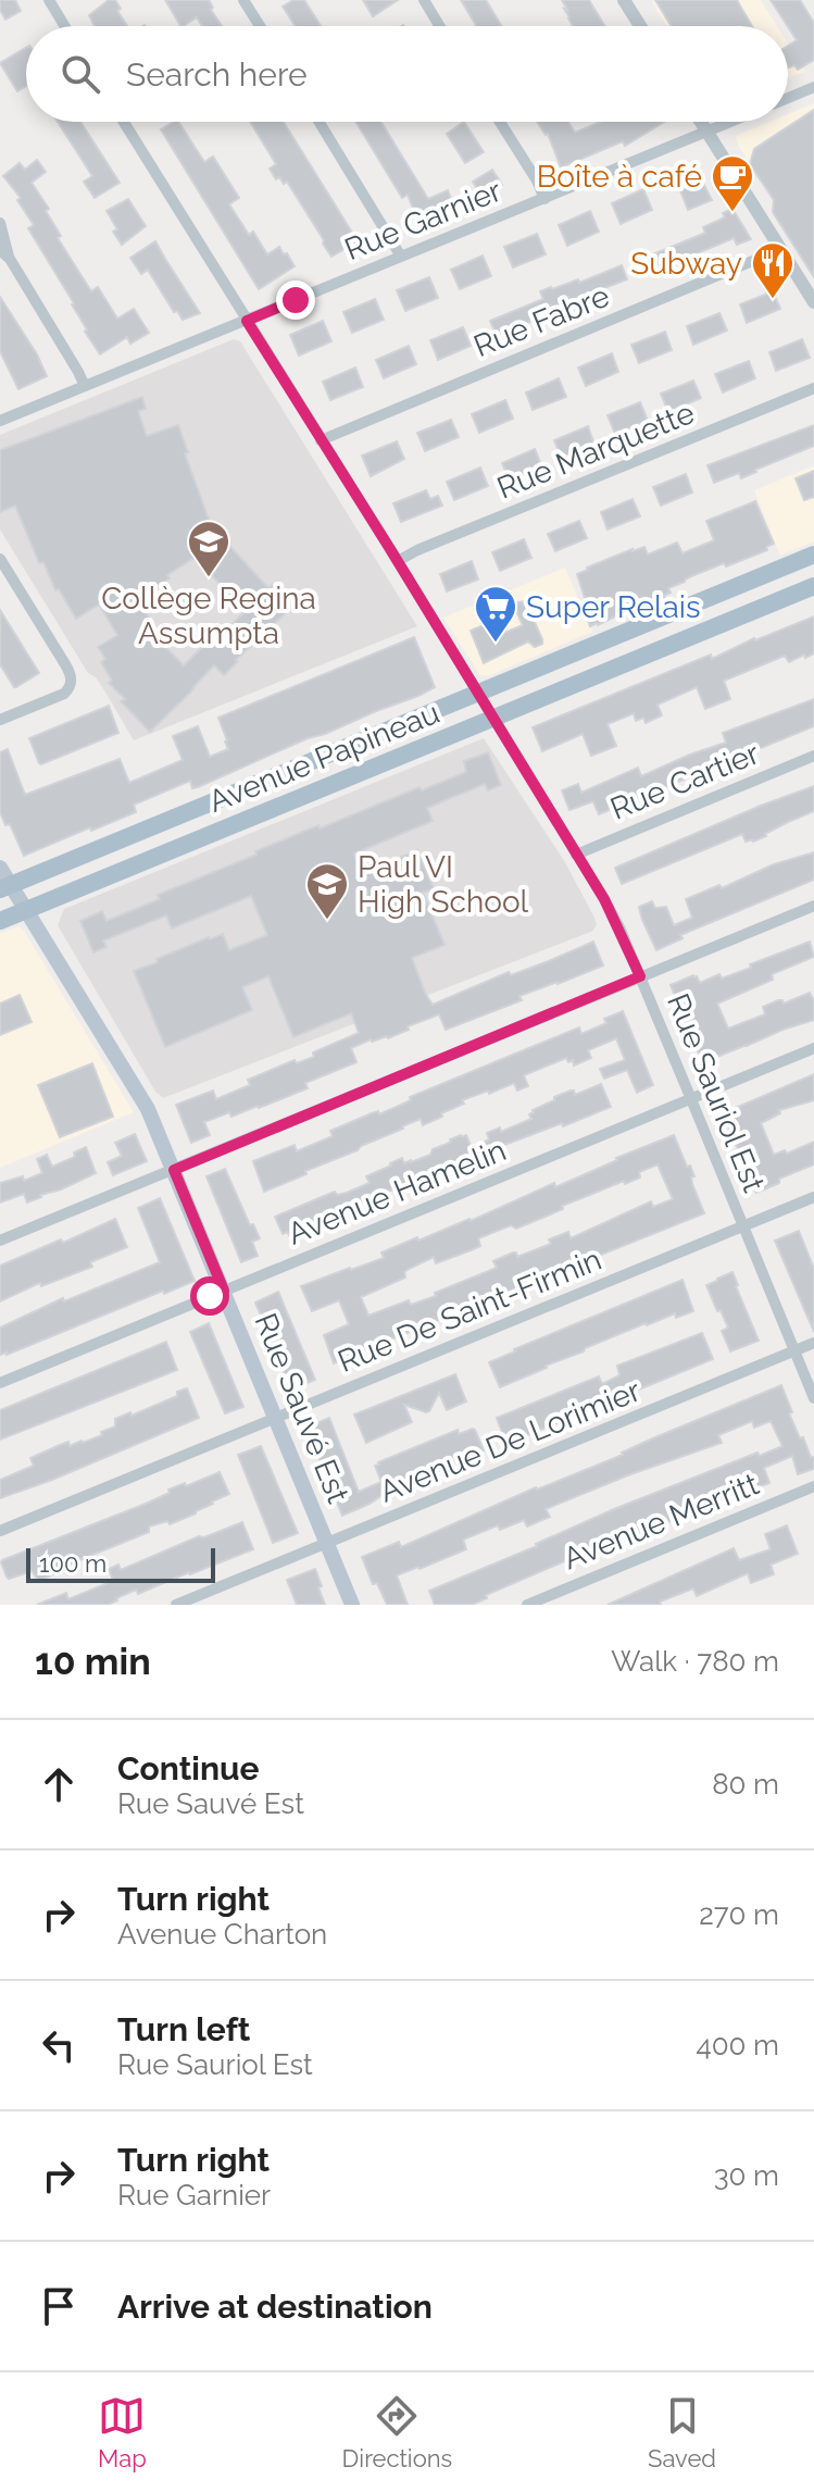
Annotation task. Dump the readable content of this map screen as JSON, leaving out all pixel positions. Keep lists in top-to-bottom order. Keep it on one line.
{"streets":{"main road":["Avenue Papineau","Rue Sauvé Est"],"street":["Rue Garnier","Rue Fabre","Rue Marquette","Rue Cartier","Rue Sauriol Est","Avenue Hamelin","Rue De Saint-Firmin","Avenue De Lorimier","Avenue Merritt"]},"crossings":[["Rue Garnier","Rue Sauriol Est"],["Rue Fabre","Rue Sauriol Est"],["Rue Marquette","Rue Sauriol Est"],["Avenue Papineau","Rue Sauriol Est"],["Avenue Papineau","Rue Sauvé Est"],["Rue Cartier","Rue Sauriol Est"],["Rue Sauriol Est","Avenue Hamelin"],["Rue Sauriol Est","Rue De Saint-Firmin"],["Rue Sauriol Est","Avenue De Lorimier"],["Avenue Hamelin","Rue Sauvé Est"],["Rue De Saint-Firmin","Rue Sauvé Est"],["Rue Sauvé Est","Avenue De Lorimier"]],"places":{"cafe":["Boîte à café"],"restaurant":["Subway"],"school or university":["Collège Regina Assumpta","Paul VI High School"],"supermarket":["Super Relais"]},"scale_bar":"100 m","page":{"search":"Search here","scale":"100 m","heading":["10 min","Walk · 780 m"],"list":[["Continue","Rue Sauvé Est","80 m"],["Turn right","Avenue Charton","270 m"],["Turn left","Rue Sauriol Est","400 m"],["Turn right","Rue Garnier","30 m"],"Arrive at destination"],"nav":["Map","Directions","Saved"]}}
